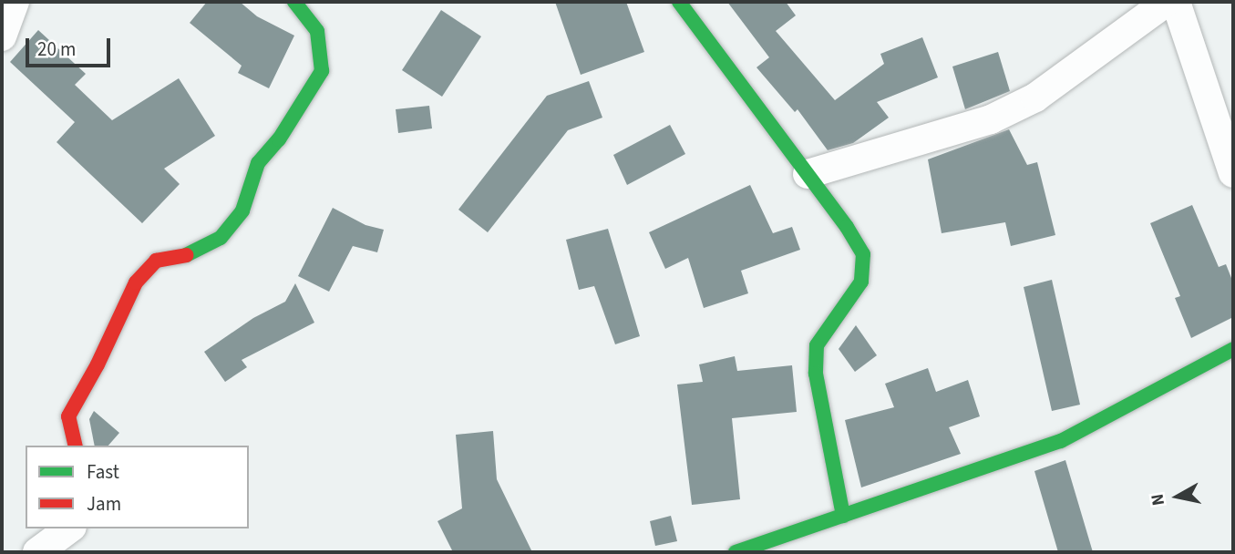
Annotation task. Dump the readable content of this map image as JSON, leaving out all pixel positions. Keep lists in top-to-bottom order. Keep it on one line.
{"legend":["Fast","Jam"],"scale_bar":"20 m","north":"left"}
